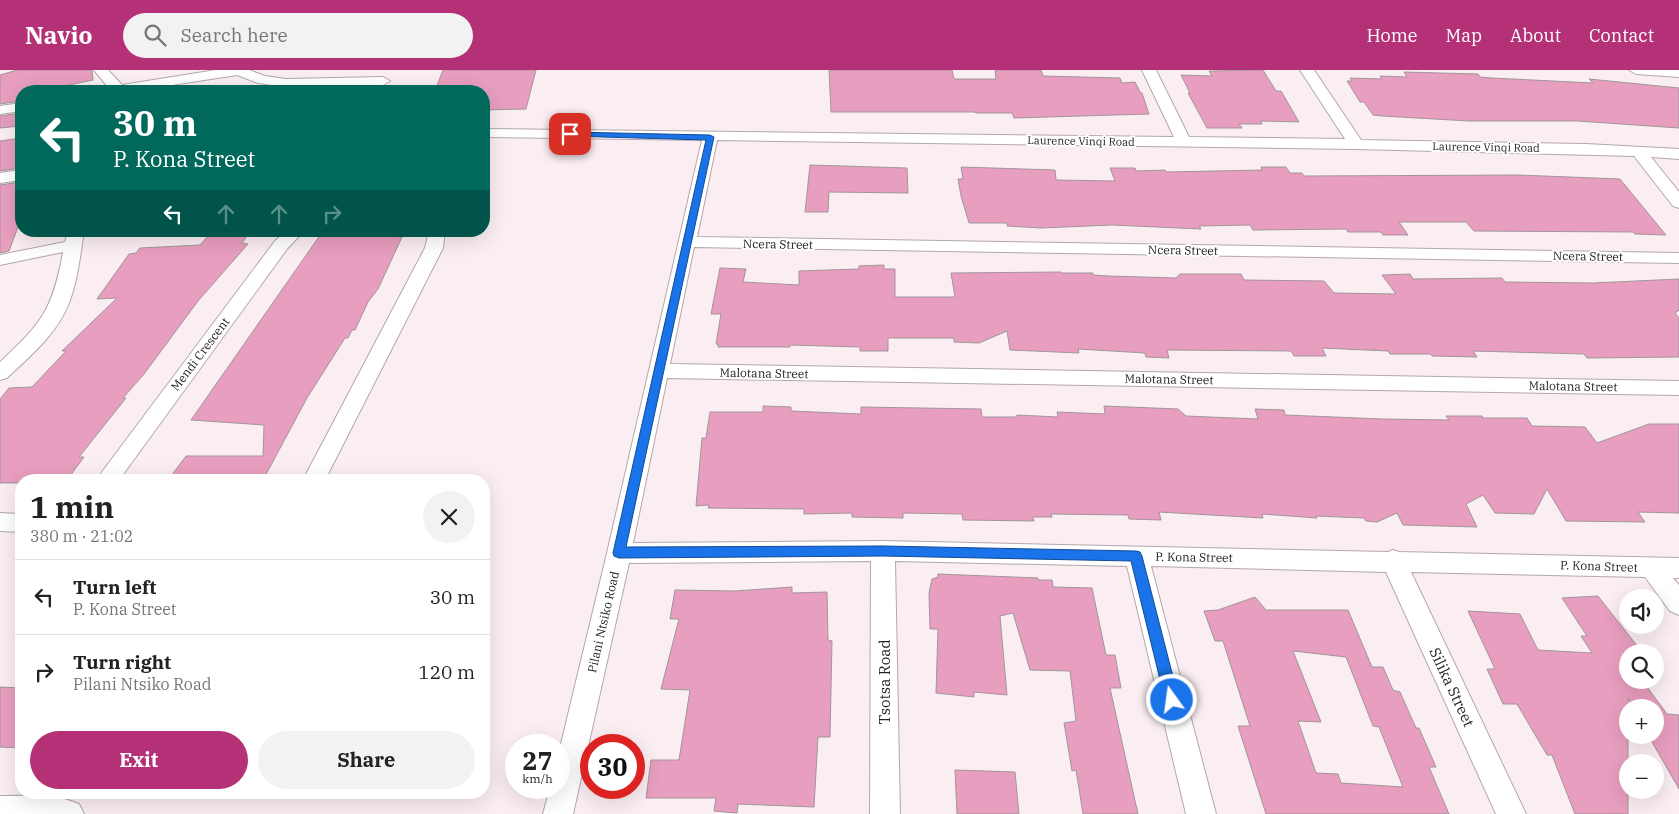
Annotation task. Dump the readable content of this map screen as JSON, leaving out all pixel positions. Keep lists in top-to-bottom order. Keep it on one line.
{"streets":{"street":["Laurence Vinqi Road","Ncera Street","Mendi Crescent","Malotana Street","P. Kona Street","Pilani Ntsiko Road","Tsotsa Road","Silika Street"]},"crossings":[["Laurence Vinqi Road","Pilani Ntsiko Road"],["Ncera Street","Pilani Ntsiko Road"],["Malotana Street","Pilani Ntsiko Road"],["P. Kona Street","Pilani Ntsiko Road"],["P. Kona Street","Tsotsa Road"],["P. Kona Street","Silika Street"]],"page":{"header":"Navio","search":"Search here","nav":["Home","Map","About","Contact"],"turn":["30 m","P. Kona Street"],"heading":["1 min","380 m · 21:02"],"list":[{"name":"Turn left","note":"P. Kona Street","value":"30 m"},{"name":"Turn right","note":"Pilani Ntsiko Road","value":"120 m"}],"map_buttons":["+","−"],"buttons":["Exit","Share"],"speed":"27 km/h","limit":"30"}}
